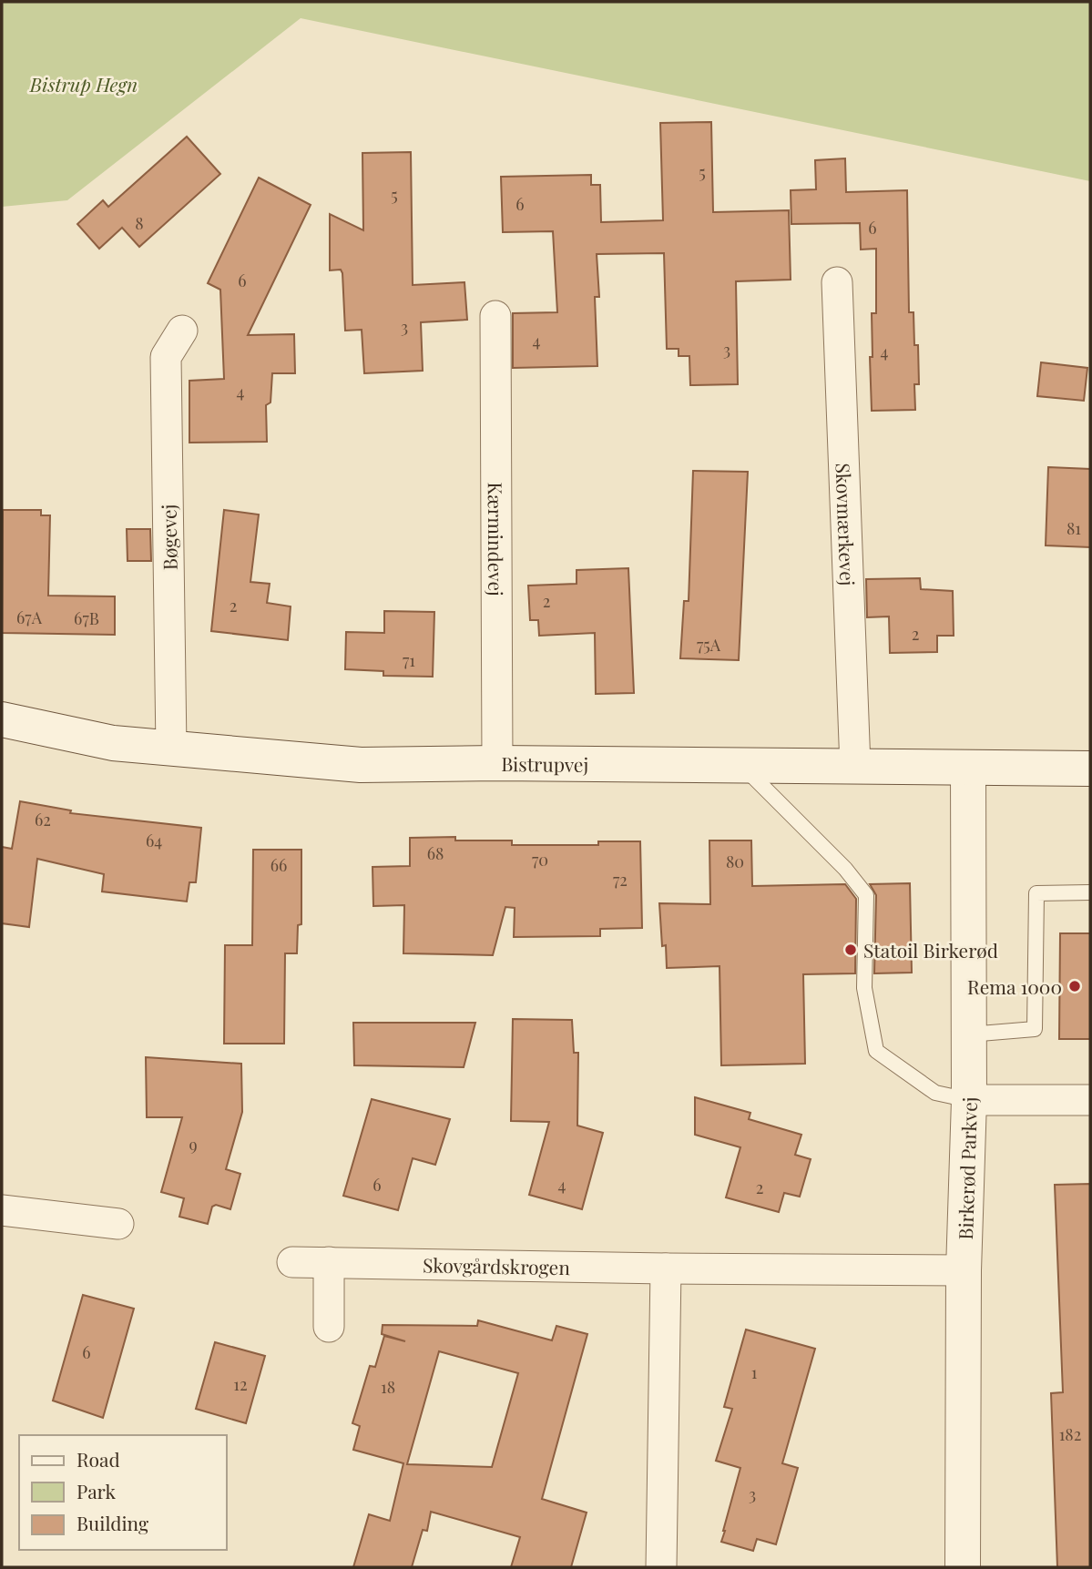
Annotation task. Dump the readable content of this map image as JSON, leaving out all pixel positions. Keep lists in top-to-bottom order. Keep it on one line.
{"streets":{"main road":["Bistrupvej","Birkerød Parkvej"],"street":["Skovmærkevej","Bøgevej","Kærmindevej","Skovgårdskrogen"]},"crossings":[["Skovmærkevej","Bistrupvej"],["Bøgevej","Bistrupvej"],["Kærmindevej","Bistrupvej"],["Bistrupvej","Birkerød Parkvej"],["Birkerød Parkvej","Skovgårdskrogen"]],"parks":["Bistrup Hegn"],"places":["Statoil Birkerød","Rema 1000"],"house_numbers":["5","5","6","8","6","6","3","4","3","4","4","81","2","2","67A","67B","2","75A","71","62","64","68","70","80","66","72","9","6","4","2","6","1","12","18","182","3"],"legend":["Road","Park","Building"]}
